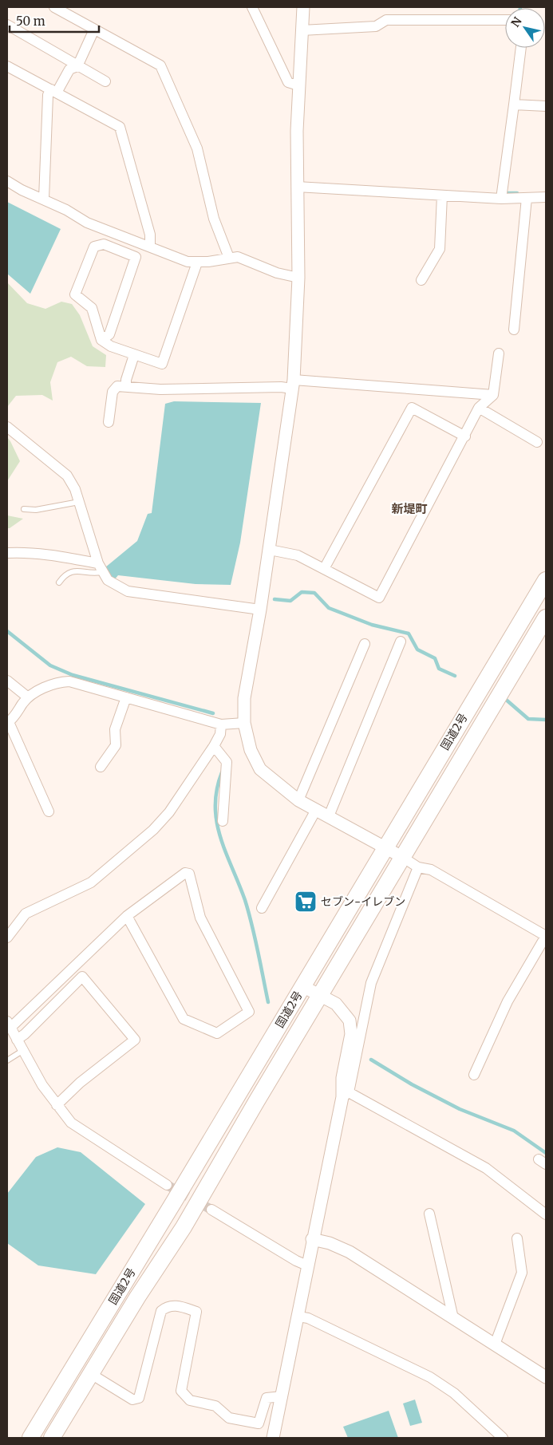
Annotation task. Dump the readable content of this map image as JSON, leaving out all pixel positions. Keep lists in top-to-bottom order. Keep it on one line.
{"streets":{"highway":["国道2号"]},"districts":["新堤町"],"places":{"supermarket":["セブン-イレブン"]},"scale_bar":"50 m","north":"top left"}
